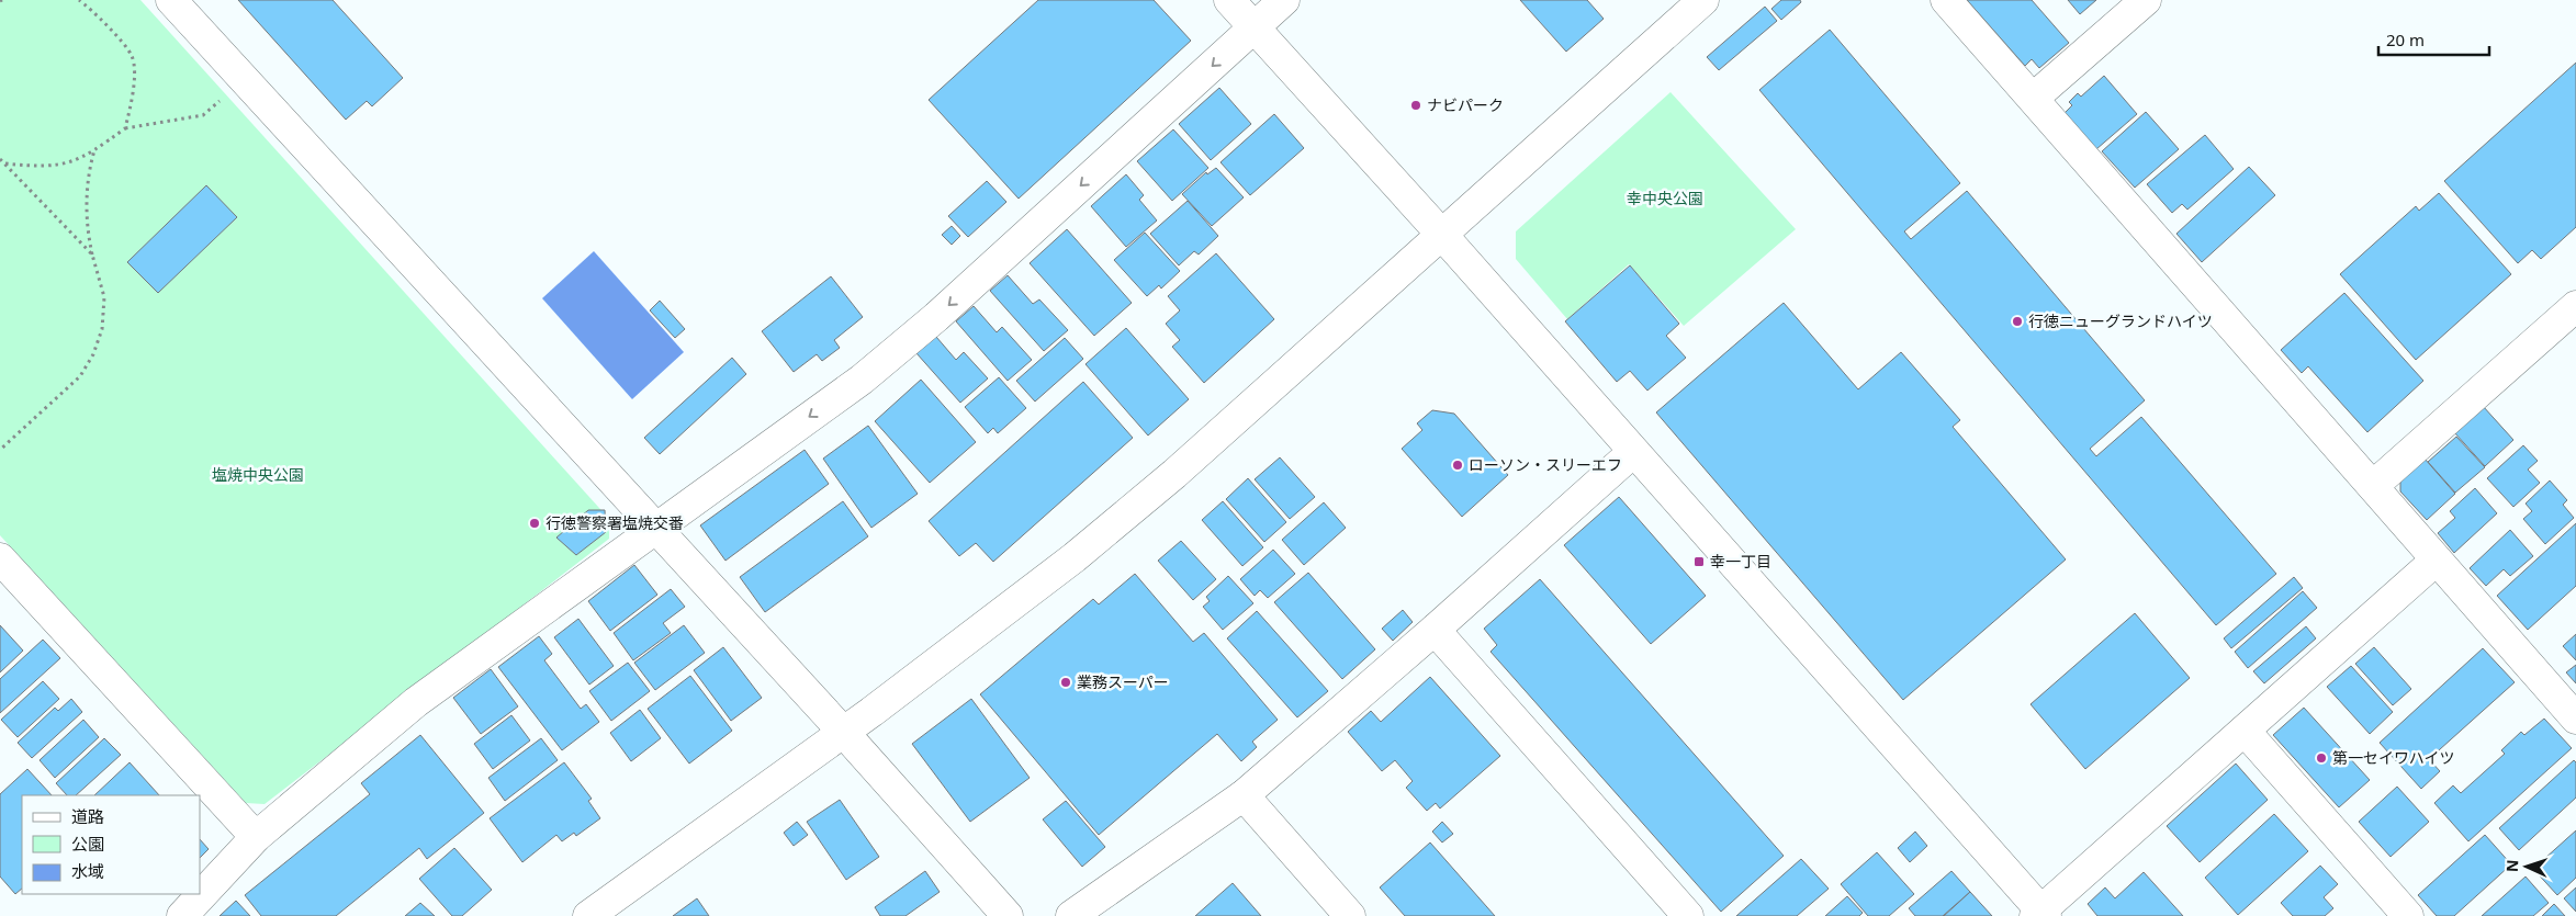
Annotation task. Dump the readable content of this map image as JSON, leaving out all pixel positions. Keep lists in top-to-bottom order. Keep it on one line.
{"parks":["幸中央公園","塩焼中央公園"],"places":{"other":["ナビパーク","行徳ニューグランドハイツ","ローソン・スリーエフ","行徳警察署塩焼交番","業務スーパー","第一セイワハイツ"],"transit":["幸一丁目"]},"legend":["道路","公園","水域"],"scale_bar":"20 m","north":"left"}
